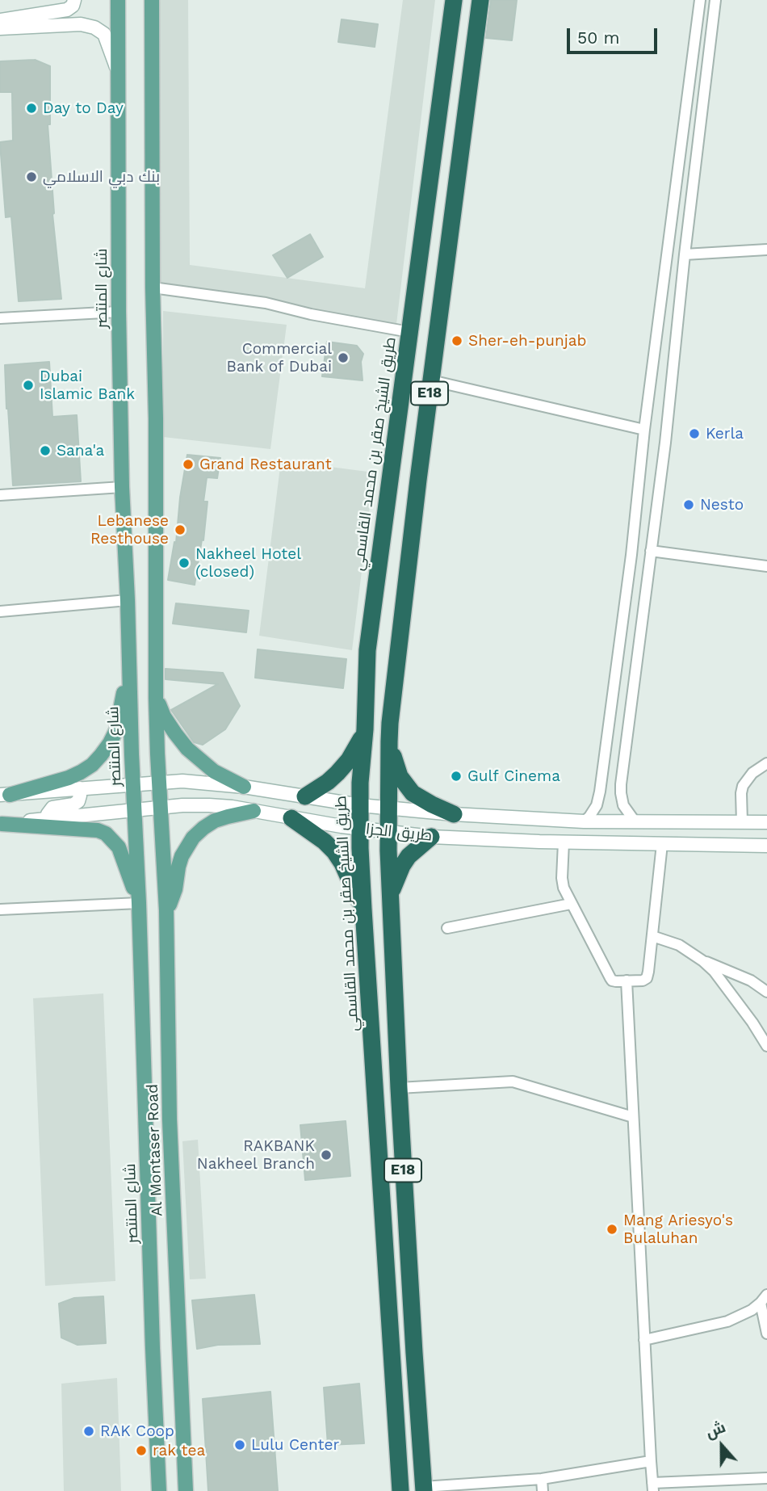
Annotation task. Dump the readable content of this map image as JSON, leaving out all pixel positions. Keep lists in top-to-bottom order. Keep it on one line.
{"streets":{"highway":["E18","طريق الشيخ صقر بن محمد القاسمي"],"main road":["شارع المنتصر","Al Montaser Road"],"street":["طريق الجزا"]},"crossings":[["شارع المنتصر","طريق الجزا"],["E18","طريق الجزا"],["طريق الشيخ صقر بن محمد القاسمي","طريق الجزا"],["طريق الجزا","Al Montaser Road"]],"places":["Day to Day","بنك دبي الاسلامي","Sher-eh-punjab","Commercial Bank of Dubai","Dubai Islamic Bank","Kerla","Sana'a","Grand Restaurant","Nesto","Lebanese Resthouse","Nakheel Hotel (closed)","Gulf Cinema","RAKBANK Nakheel Branch","Mang Ariesyo's Bulaluhan","RAK Coop","Lulu Center","rak tea"],"scale_bar":"50 m","north":"top"}
